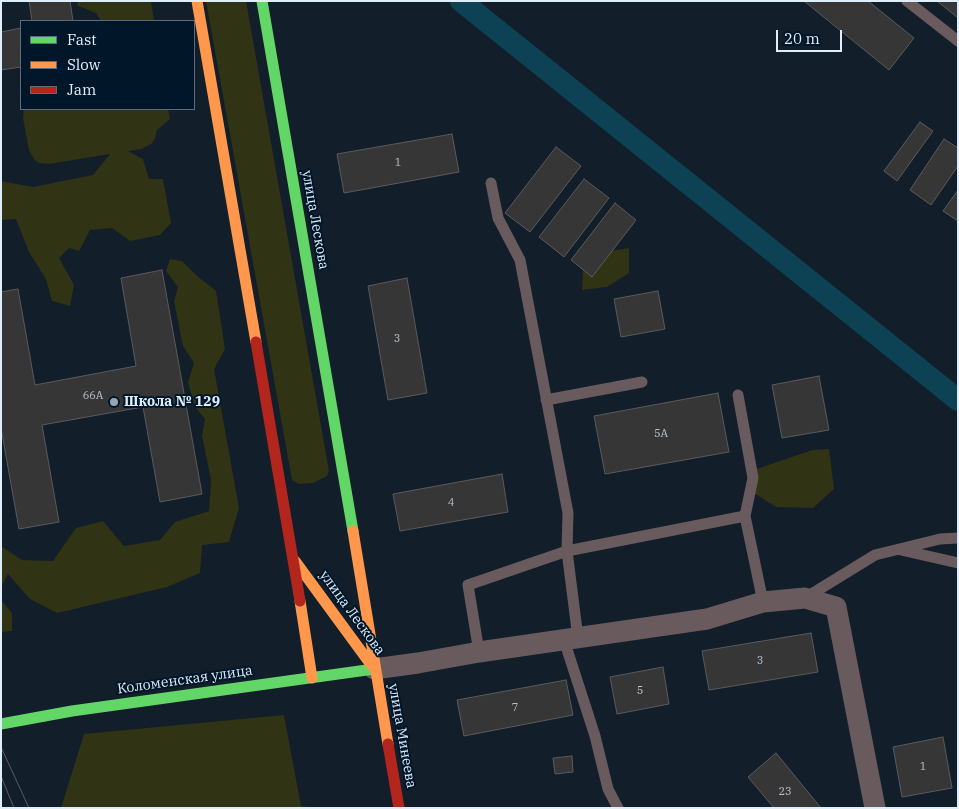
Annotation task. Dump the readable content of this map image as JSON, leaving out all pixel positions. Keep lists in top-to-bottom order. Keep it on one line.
{"streets":{"main road":["улица Лескова","Коломенская улица","улица Минеева"]},"crossings":[["улица Лескова","Коломенская улица"],["улица Лескова","улица Минеева"],["Коломенская улица","улица Минеева"]],"places":["Школа № 129"],"house_numbers":["1","3","66А","5А","4","3","5","7","1","23"],"legend":["Fast","Slow","Jam"],"scale_bar":"20 m"}
